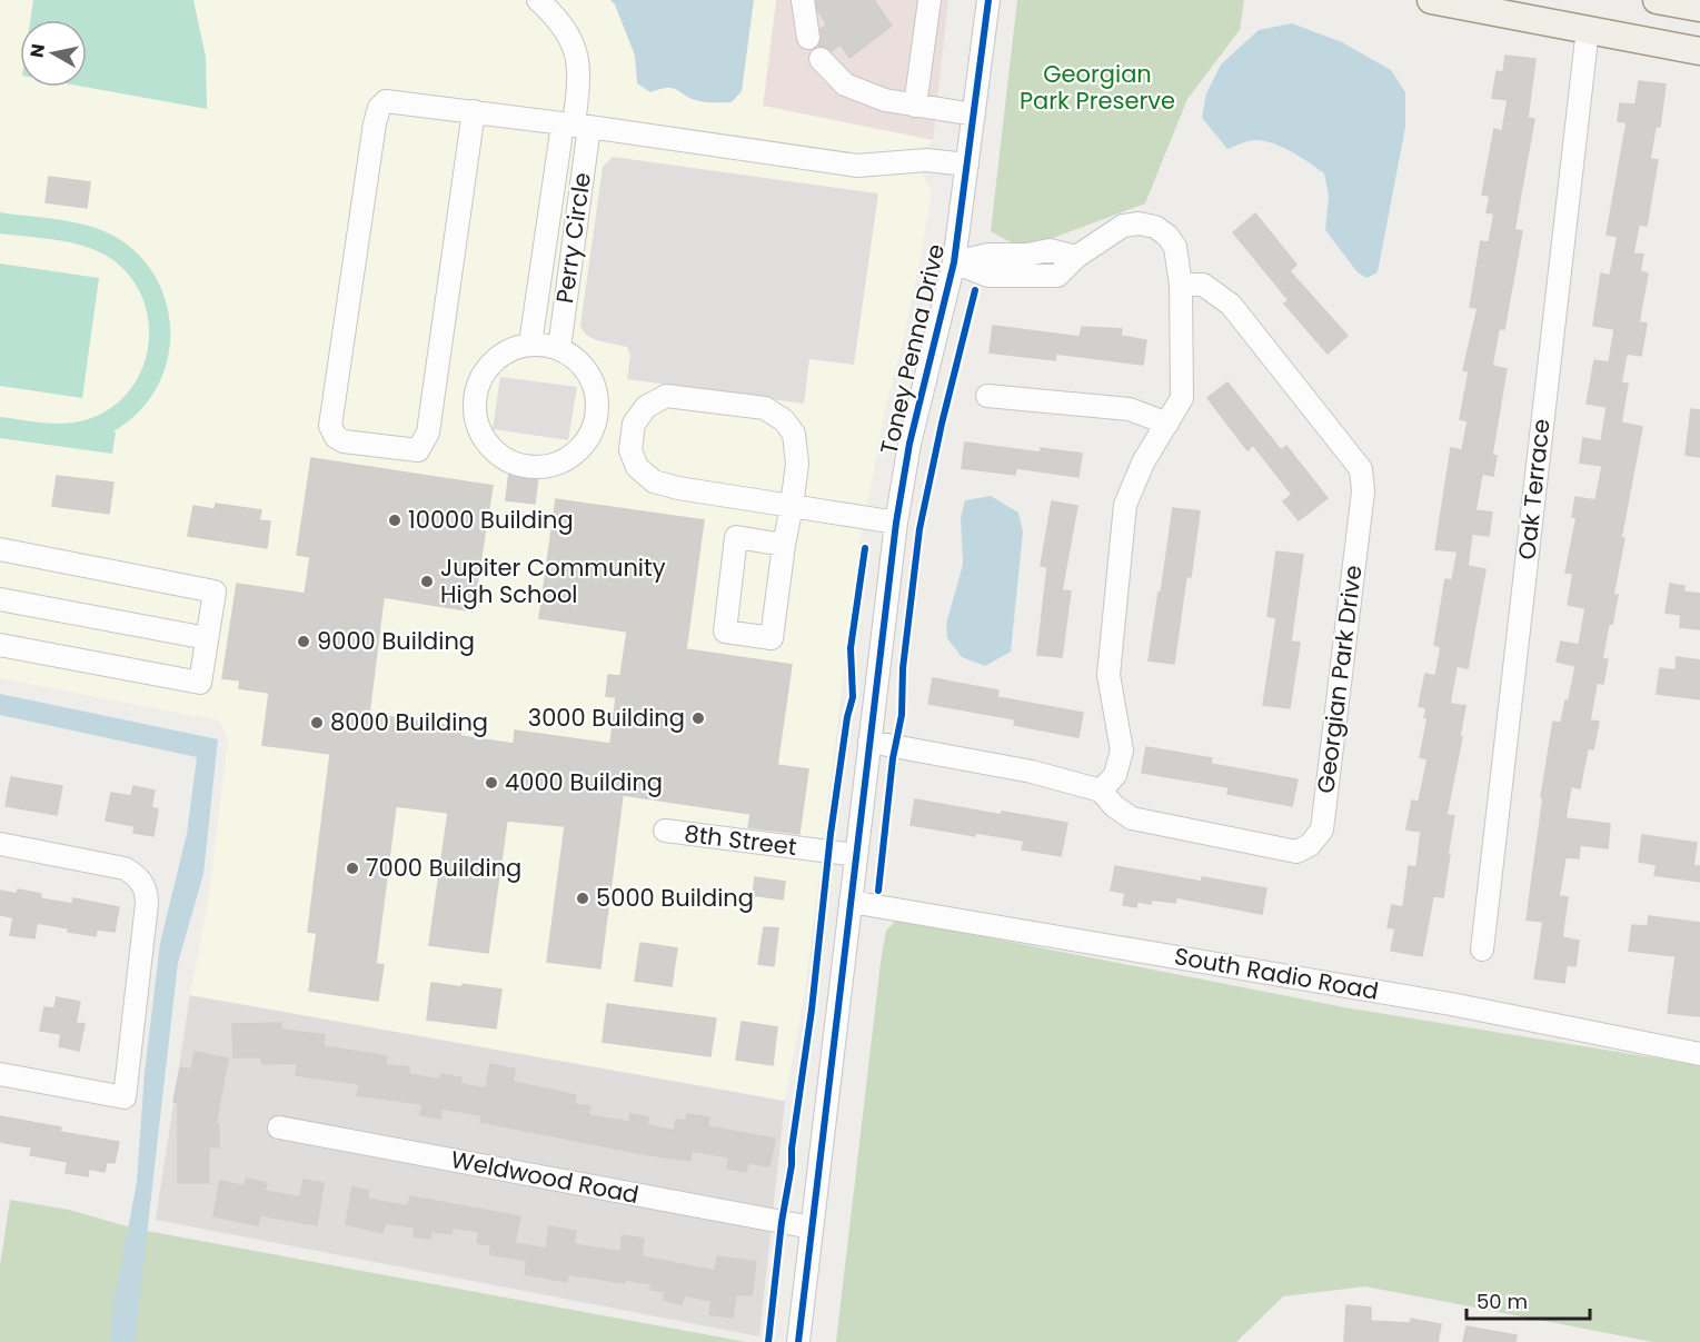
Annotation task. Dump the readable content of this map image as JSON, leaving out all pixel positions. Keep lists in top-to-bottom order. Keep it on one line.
{"streets":{"street":["Perry Circle","Toney Penna Drive","Oak Terrace","Georgian Park Drive","8th Street","South Radio Road","Weldwood Road"]},"crossings":[["Toney Penna Drive","Georgian Park Drive"],["Toney Penna Drive","8th Street"],["Toney Penna Drive","South Radio Road"],["Toney Penna Drive","Weldwood Road"]],"parks":["Georgian Park Preserve"],"places":["10000 Building","Jupiter Community High School","9000 Building","3000 Building","8000 Building","4000 Building","7000 Building","5000 Building"],"scale_bar":"50 m","north":"left"}
